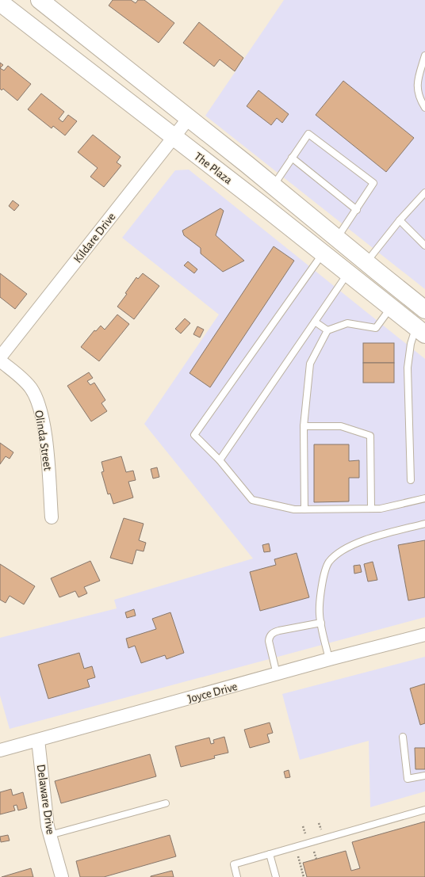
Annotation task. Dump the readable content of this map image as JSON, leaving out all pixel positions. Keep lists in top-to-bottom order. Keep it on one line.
{"streets":{"main road":["The Plaza"],"street":["Kildare Drive","Olinda Street","Joyce Drive","Delaware Drive"]},"crossings":[["The Plaza","Kildare Drive"],["Joyce Drive","Delaware Drive"]]}
